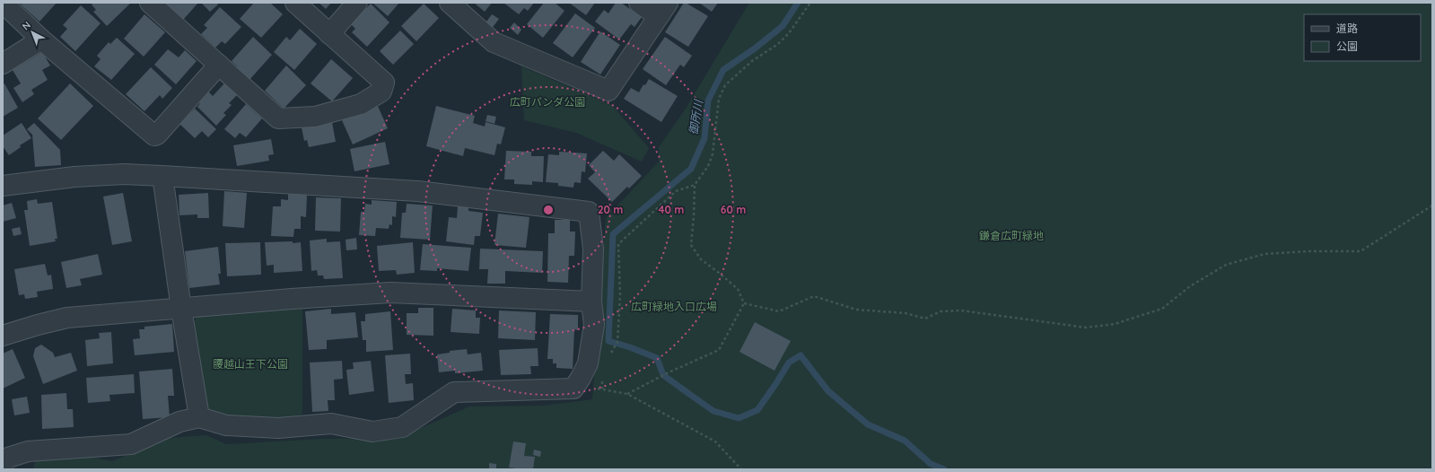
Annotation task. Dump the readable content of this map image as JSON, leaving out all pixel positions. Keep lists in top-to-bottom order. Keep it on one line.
{"water":["御所川"],"parks":["広町パンダ公園","鎌倉広町緑地","広町緑地入口広場","腰越山王下公園"],"legend":["道路","公園"],"north":"top left","rings":["20 m","40 m","60 m"]}
